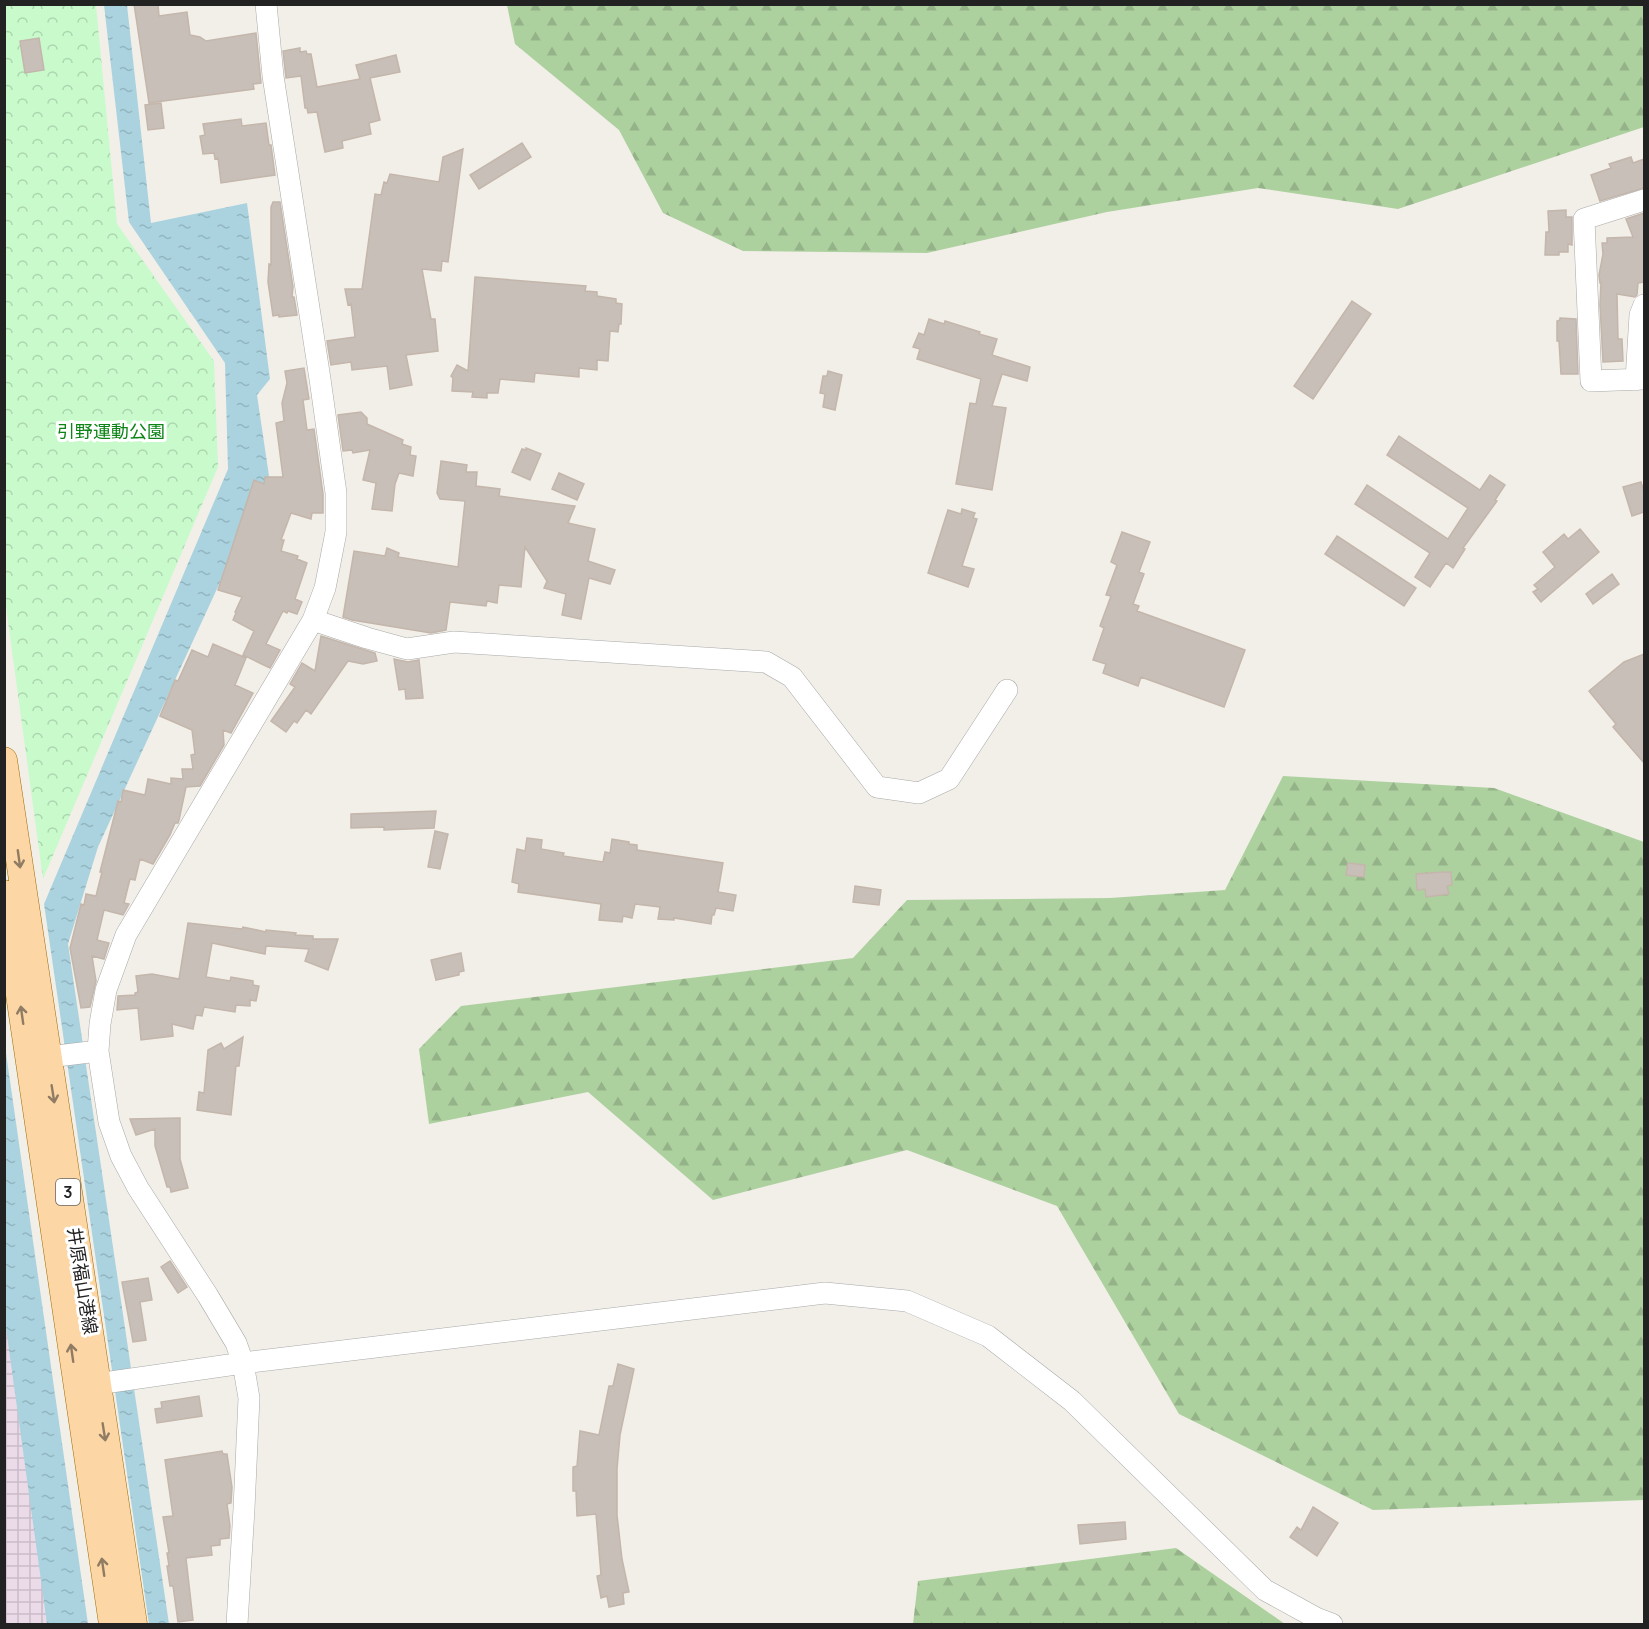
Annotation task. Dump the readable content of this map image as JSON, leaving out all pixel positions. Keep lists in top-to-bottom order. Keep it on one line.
{"streets":{"main road":["3","井原福山港線"]},"parks":["引野運動公園"]}
